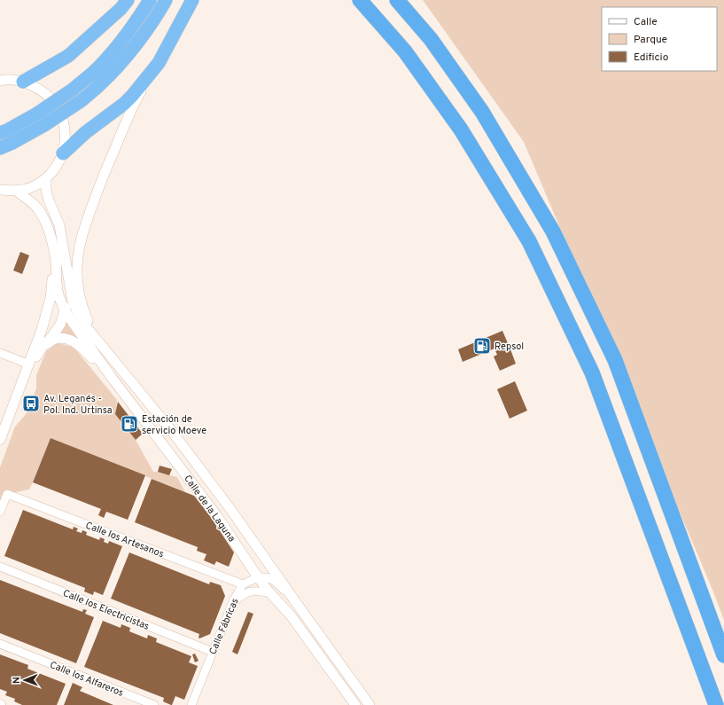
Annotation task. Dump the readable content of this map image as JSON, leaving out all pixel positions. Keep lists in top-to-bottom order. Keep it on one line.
{"streets":{"street":["Calle de la Laguna","Calle los Artesanos","Calle los Electricistas","Calle Fábricas","Calle los Alfareros"]},"crossings":[["Calle los Artesanos","Calle Fábricas"],["Calle los Electricistas","Calle Fábricas"]],"places":{"fuel station":["Repsol","Estación de servicio Moeve"],"bus stop":["Av. Leganés - Pol. Ind. Urtinsa"]},"legend":["Calle","Parque","Edificio"],"north":"left"}
